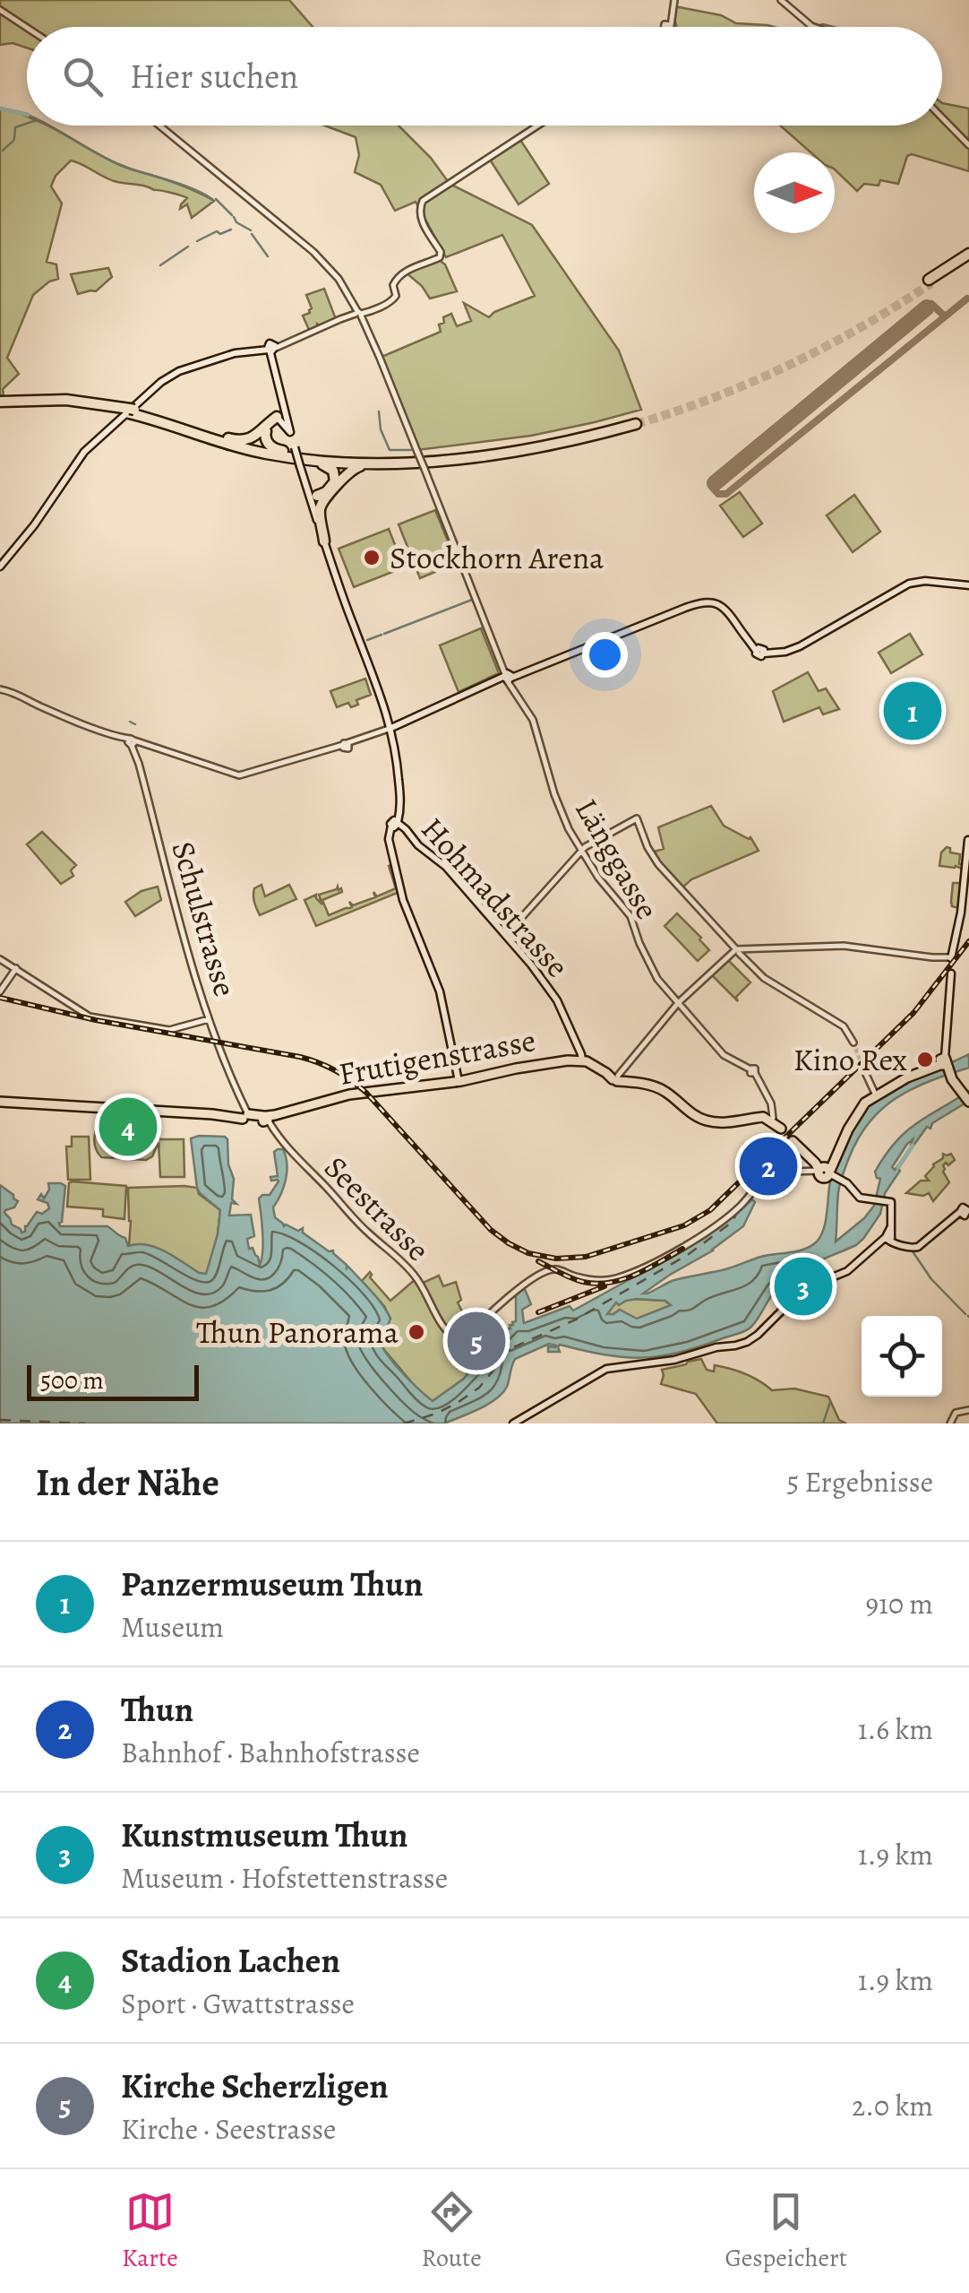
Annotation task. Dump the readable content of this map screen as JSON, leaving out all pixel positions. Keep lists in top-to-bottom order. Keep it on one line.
{"streets":{"main road":["Hohmadstrasse","Frutigenstrasse"],"street":["Länggasse","Schulstrasse","Seestrasse"]},"crossings":[["Länggasse","Frutigenstrasse"],["Hohmadstrasse","Frutigenstrasse"],["Schulstrasse","Frutigenstrasse"],["Frutigenstrasse","Seestrasse"]],"places":["Stockhorn Arena","Kino Rex","Thun Panorama"],"scale_bar":"500 m","north":"right","page":{"search":"Hier suchen","pins":["1","4","2","3","5"],"scale":"500 m","heading":["In der Nähe","5 Ergebnisse"],"list":[{"mark":"1","name":"Panzermuseum Thun","note":"Museum","value":"910 m"},{"mark":"2","name":"Thun","note":"Bahnhof · Bahnhofstrasse","value":"1.6 km"},{"mark":"3","name":"Kunstmuseum Thun","note":"Museum · Hofstettenstrasse","value":"1.9 km"},{"mark":"4","name":"Stadion Lachen","note":"Sport · Gwattstrasse","value":"1.9 km"},{"mark":"5","name":"Kirche Scherzligen","note":"Kirche · Seestrasse","value":"2.0 km"}],"nav":["Karte","Route","Gespeichert"]}}
